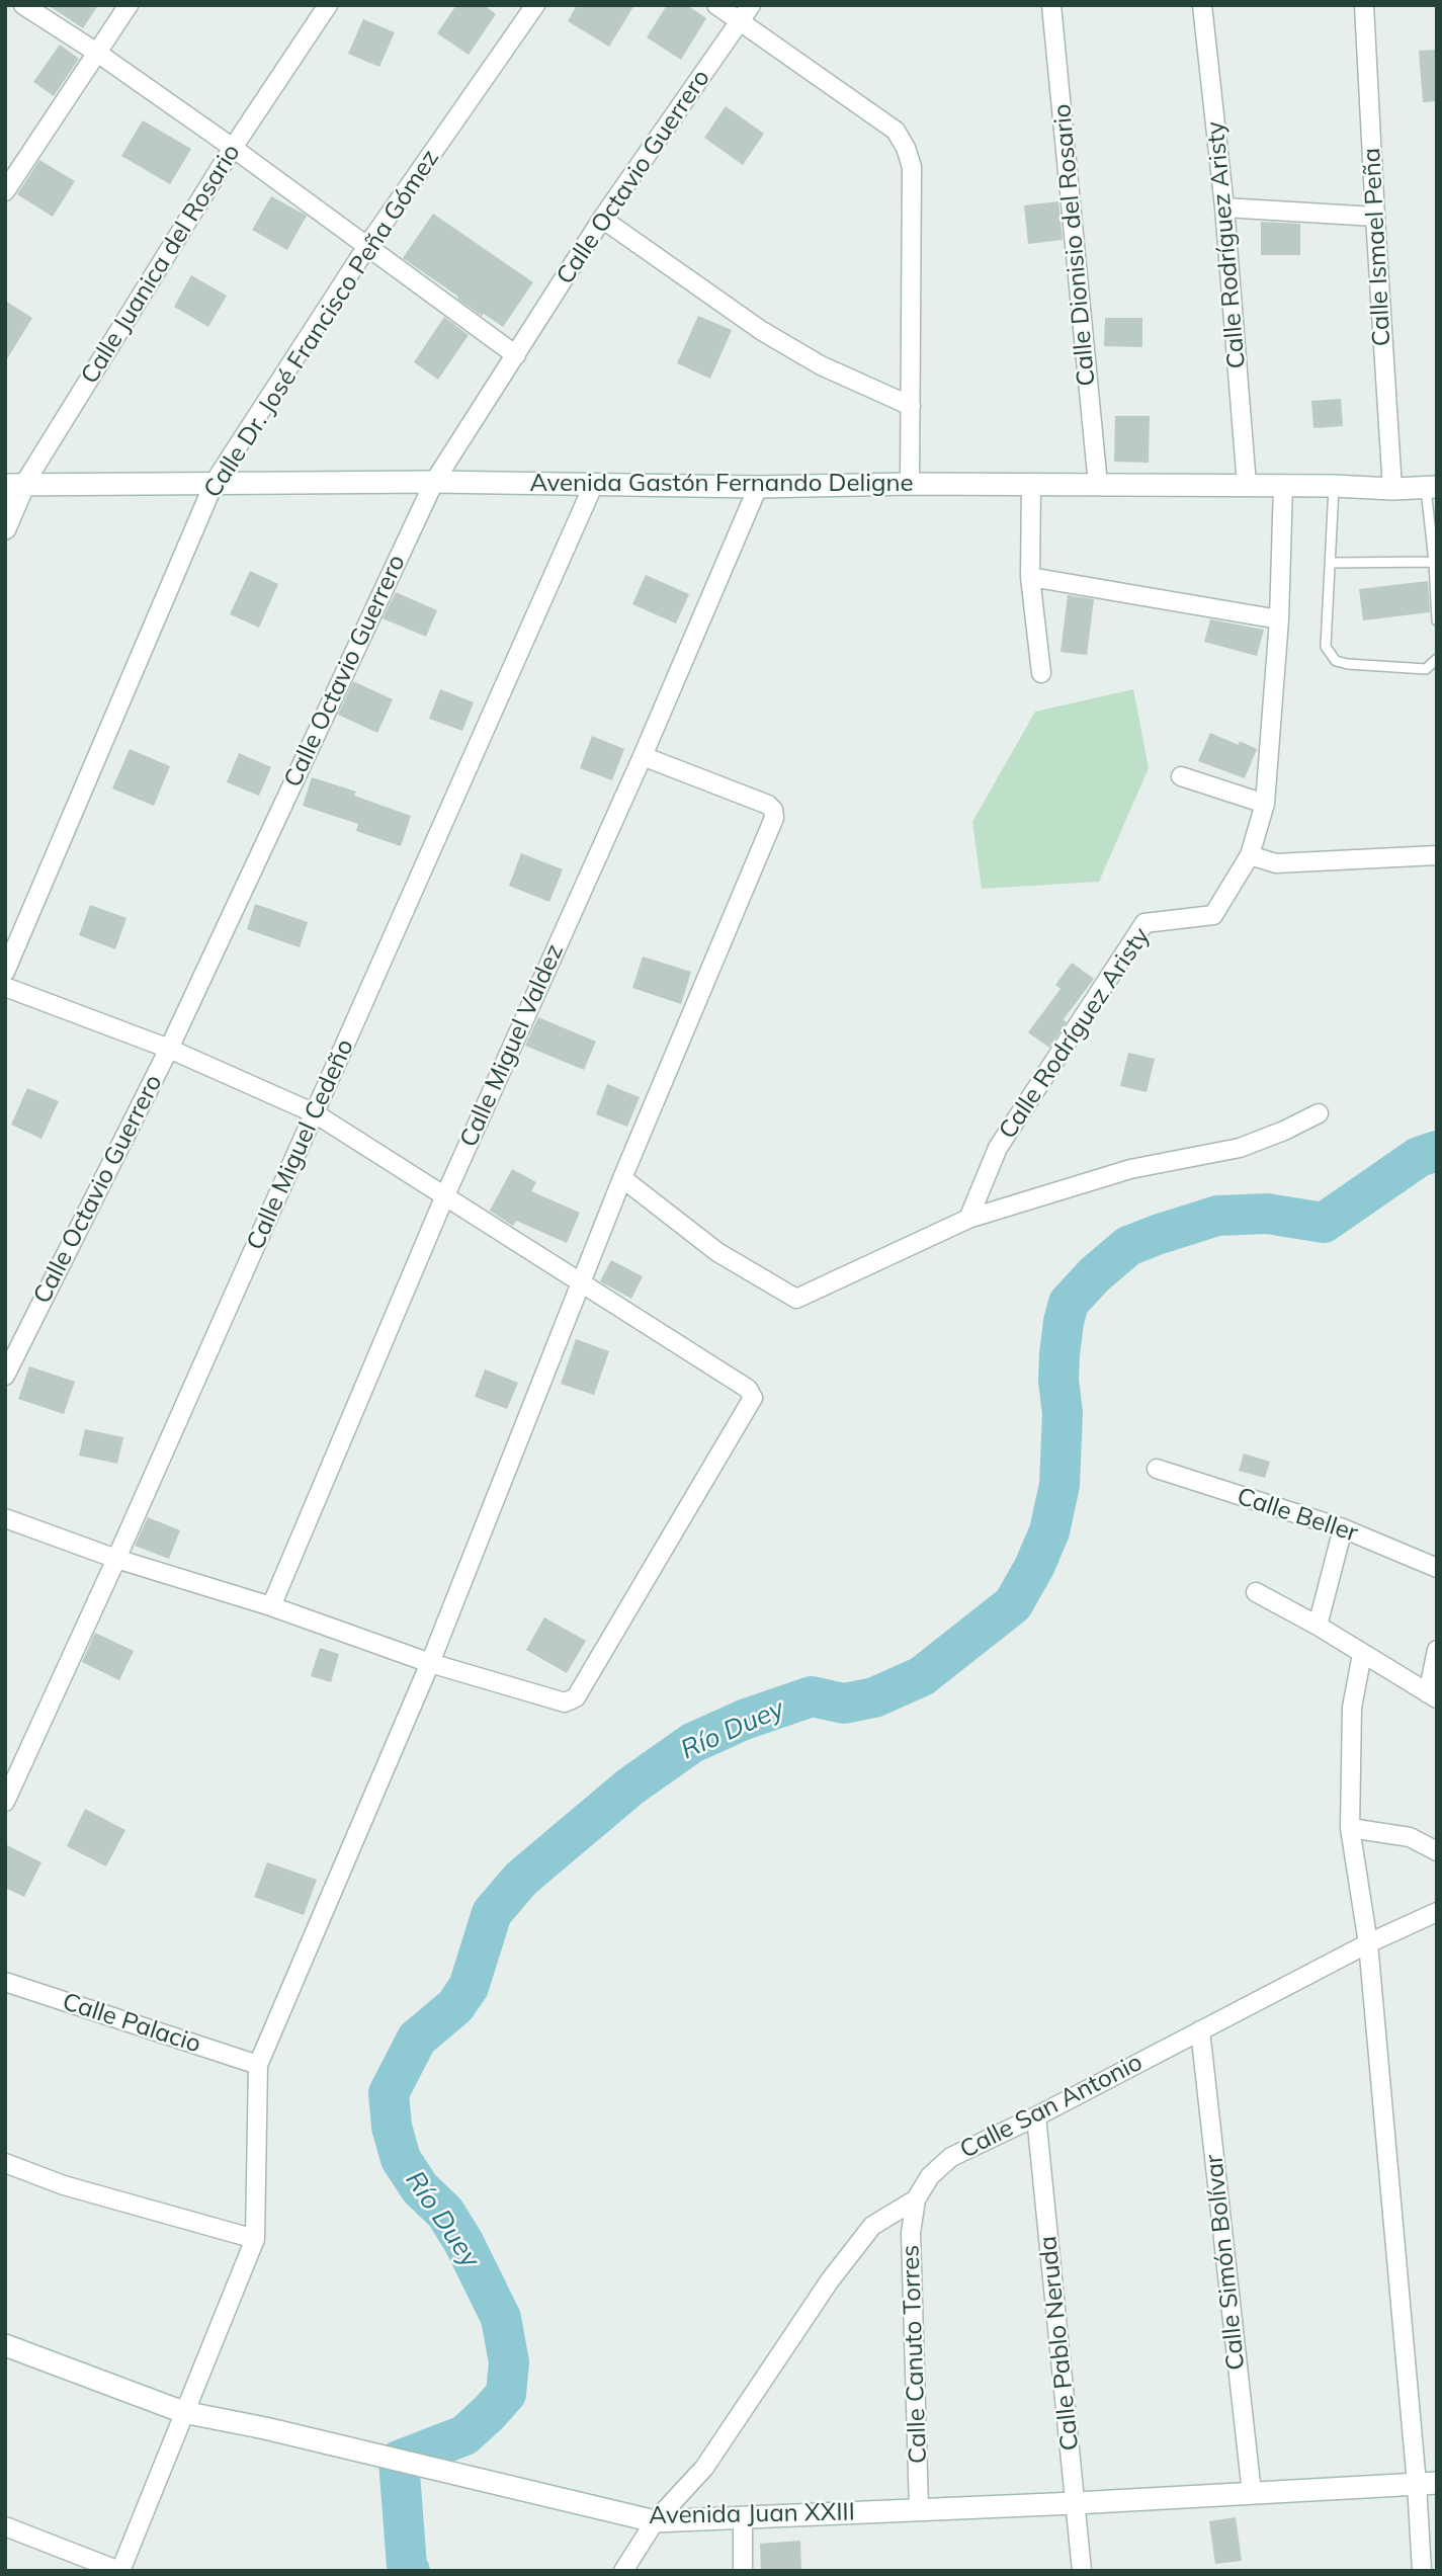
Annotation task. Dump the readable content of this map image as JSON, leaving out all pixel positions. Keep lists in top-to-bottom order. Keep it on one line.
{"streets":{"street":["Calle Octavio Guerrero","Calle Dionisio del Rosario","Calle Rodríguez Aristy","Calle Ismael Peña","Calle Juanica del Rosario","Calle Dr. José Francisco Peña Gómez","Avenida Gastón Fernando Deligne","Calle Miguel Valdez","Calle Miguel Cedeño","Calle Beller","Calle Palacio","Calle San Antonio","Calle Simón Bolívar","Calle Pablo Neruda","Calle Canuto Torres","Avenida Juan XXIII"]},"crossings":[["Calle Octavio Guerrero","Avenida Gastón Fernando Deligne"],["Calle Dionisio del Rosario","Avenida Gastón Fernando Deligne"],["Calle Rodríguez Aristy","Avenida Gastón Fernando Deligne"],["Calle Ismael Peña","Avenida Gastón Fernando Deligne"],["Calle Juanica del Rosario","Avenida Gastón Fernando Deligne"],["Calle Dr. José Francisco Peña Gómez","Avenida Gastón Fernando Deligne"],["Avenida Gastón Fernando Deligne","Calle Miguel Valdez"],["Avenida Gastón Fernando Deligne","Calle Miguel Cedeño"],["Calle San Antonio","Calle Simón Bolívar"],["Calle San Antonio","Calle Pablo Neruda"],["Calle San Antonio","Calle Canuto Torres"],["Calle San Antonio","Avenida Juan XXIII"],["Calle Simón Bolívar","Avenida Juan XXIII"],["Calle Pablo Neruda","Avenida Juan XXIII"],["Calle Canuto Torres","Avenida Juan XXIII"]],"water":["Río Duey"]}
